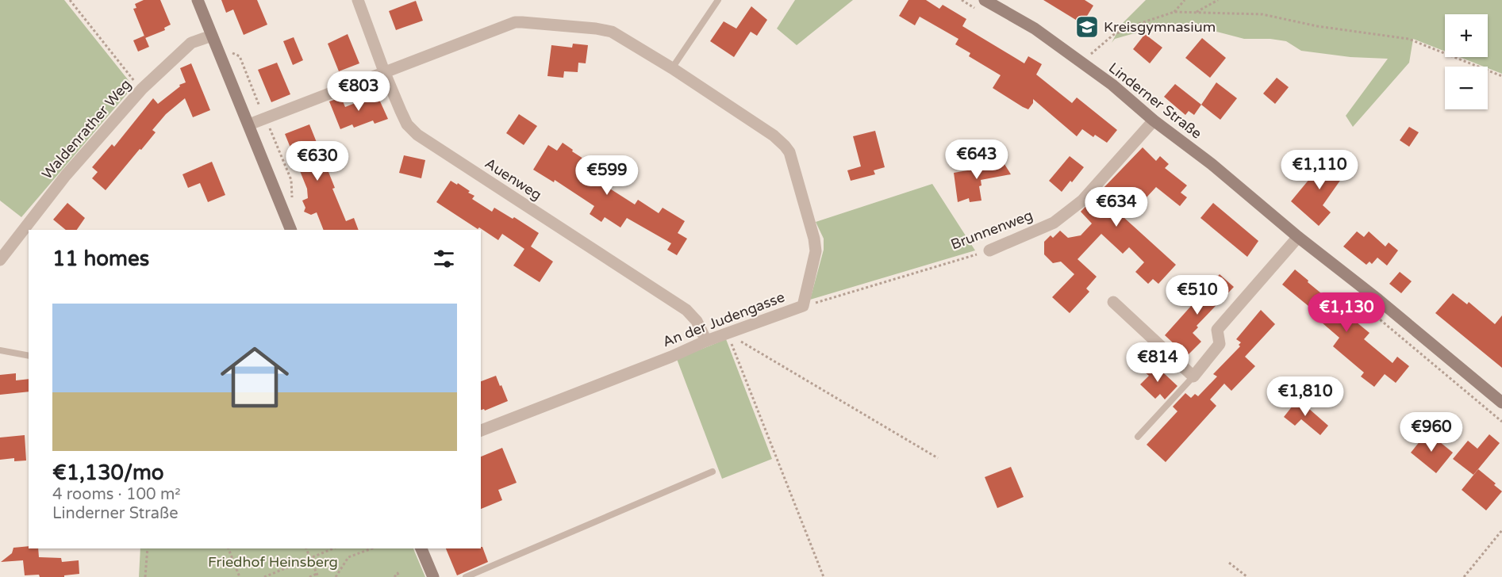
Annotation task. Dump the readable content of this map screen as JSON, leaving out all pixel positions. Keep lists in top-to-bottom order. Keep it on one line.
{"streets":{"main road":["Linderner Straße"],"street":["Waldenrather Weg","Auenweg","Brunnenweg","An der Judengasse"]},"crossings":[["Linderner Straße","Brunnenweg"],["Auenweg","An der Judengasse"],["Brunnenweg","An der Judengasse"]],"parks":["Friedhof Heinsberg"],"places":{"school or university":["Kreisgymnasium"]},"page":{"map_buttons":["+","−"],"price":["€803","€643","€630","€1,110","€599","€634","€510","€1,130","€814","€1,810","€960"],"heading":"11 homes","list":[{"name":"€1,130/mo","note":"4 rooms · 100 m² · Linderner Straße"}]}}
